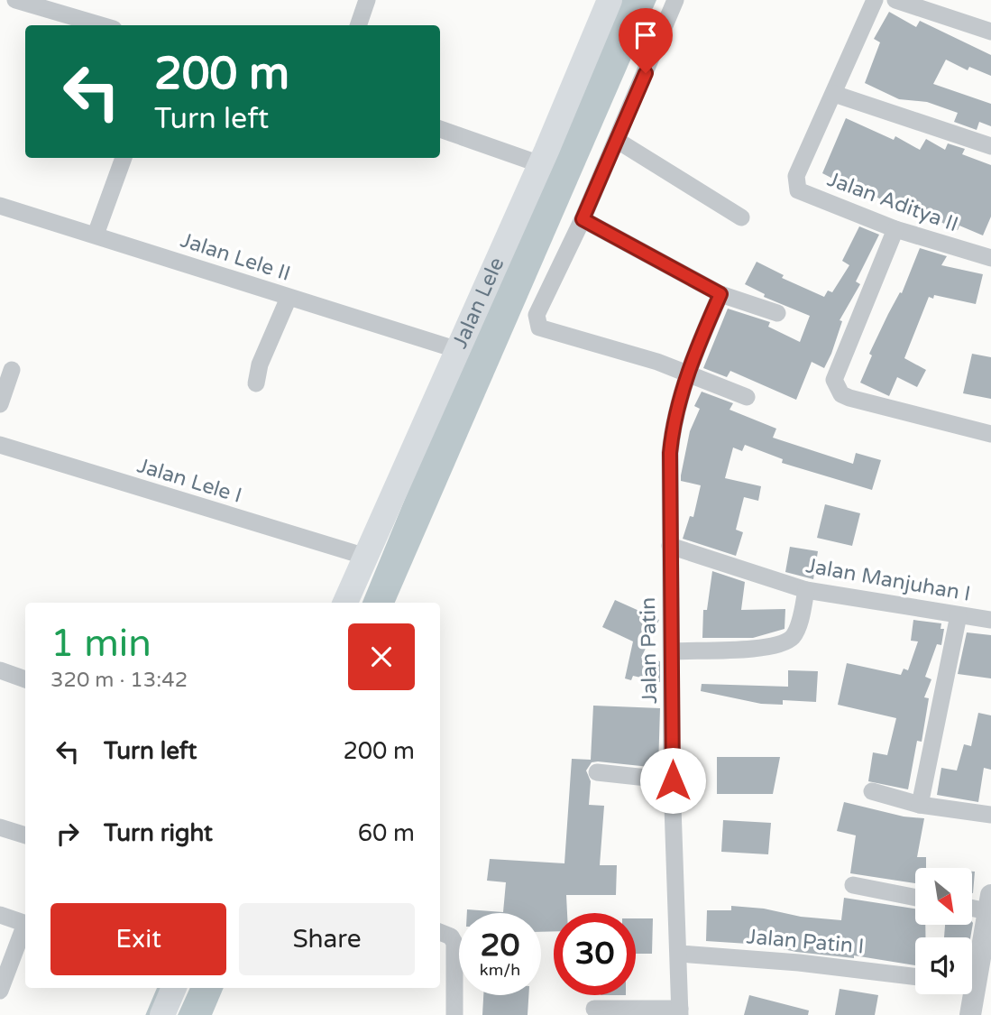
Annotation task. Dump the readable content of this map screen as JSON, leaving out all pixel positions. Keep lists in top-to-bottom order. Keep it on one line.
{"streets":{"main road":["Jalan Lele"],"street":["Jalan Aditya II","Jalan Lele II","Jalan Lele I","Jalan Manjuhan I","Jalan Patin","Jalan Patin I"]},"crossings":[["Jalan Lele II","Jalan Lele"],["Jalan Lele","Jalan Lele I"],["Jalan Manjuhan I","Jalan Patin"],["Jalan Patin","Jalan Patin I"]],"north":"bottom right","page":{"turn":["200 m","Turn left"],"heading":["1 min","320 m · 13:42"],"list":[{"name":"Turn left","value":"200 m"},{"name":"Turn right","value":"60 m"}],"buttons":["Exit","Share"],"speed":"20 km/h","limit":"30"}}
